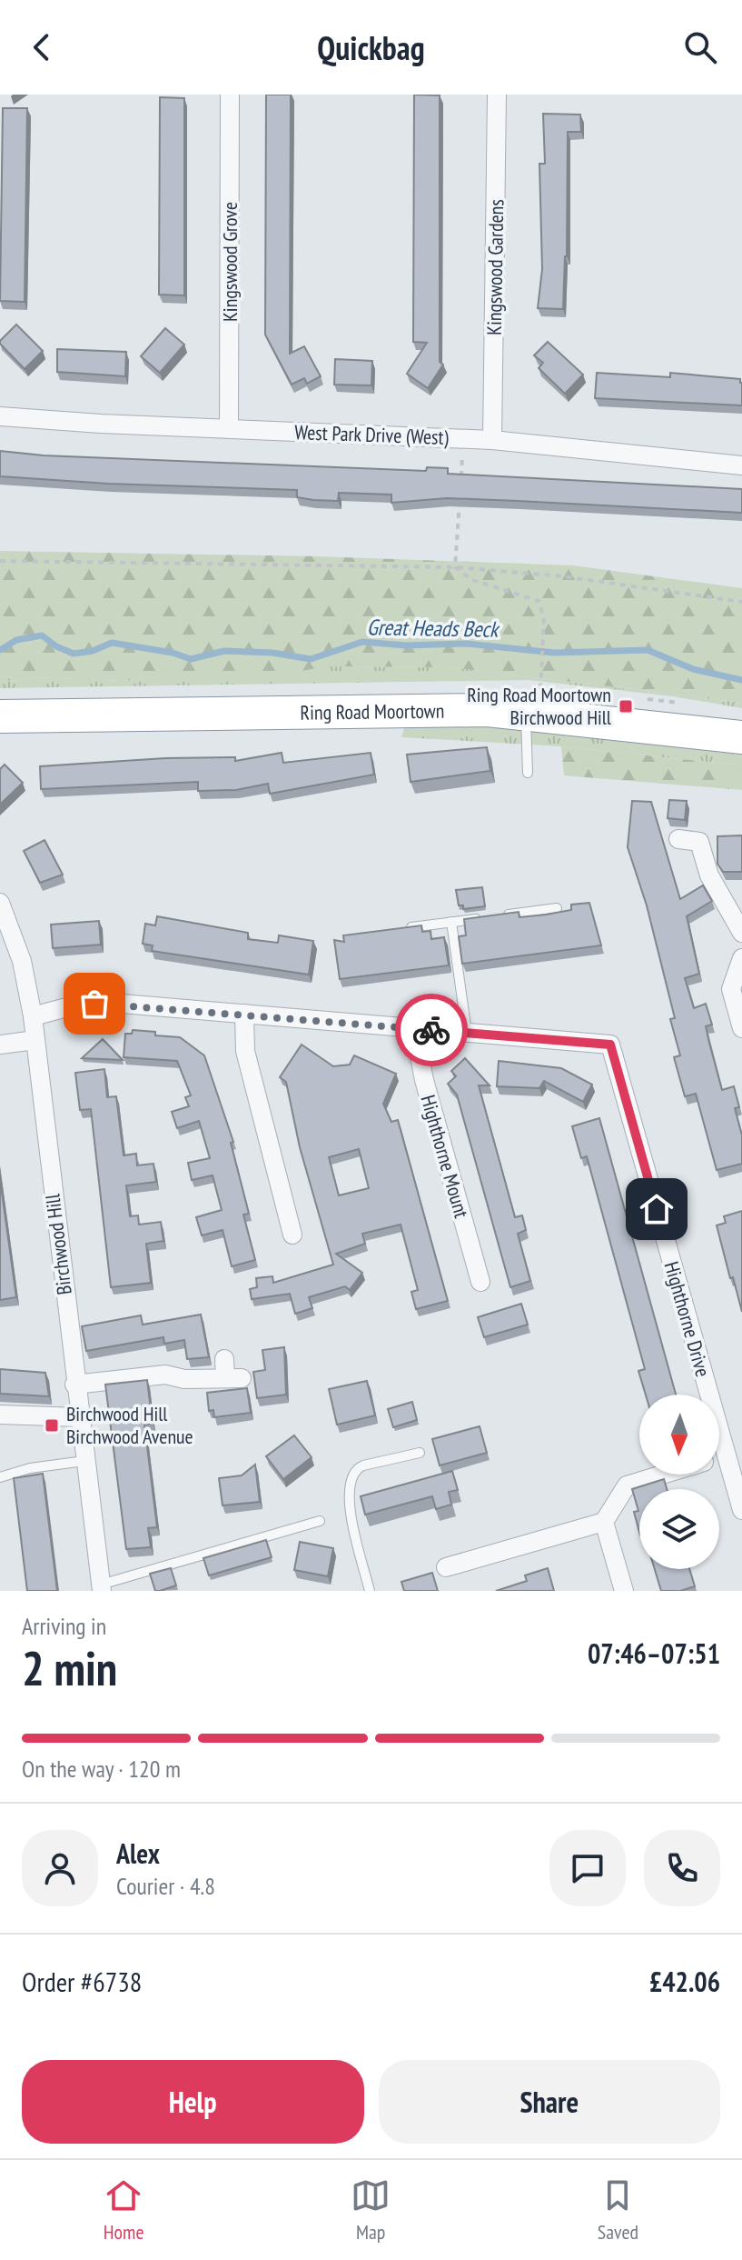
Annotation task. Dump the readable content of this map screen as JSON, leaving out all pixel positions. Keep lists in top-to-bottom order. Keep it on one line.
{"streets":{"highway":["Ring Road Moortown"],"street":["Kingswood Grove","Kingswood Gardens","West Park Drive (West)","Highthorne Mount","Birchwood Hill","Highthorne Drive"]},"crossings":[["Kingswood Grove","West Park Drive (West)"],["Kingswood Gardens","West Park Drive (West)"]],"water":["Great Heads Beck"],"places":{"transit":["Ring Road Moortown Birchwood Hill","Birchwood Hill Birchwood Avenue"]},"north":"bottom","page":{"header":"Quickbag","heading":["2 min","Arriving in","07:46–07:51"],"panel":["Alex","Courier · 4.8","Order #6738","£42.06"],"bar":"On the way · 120 m","buttons":["Help","Share"],"tabs":["Home","Map","Saved"]}}
